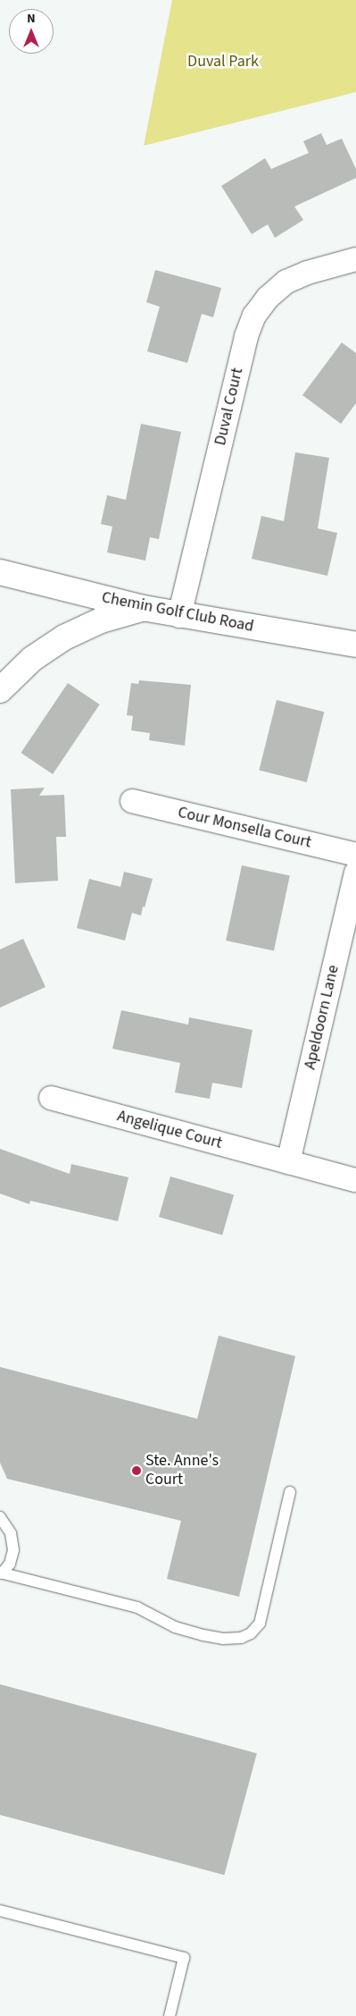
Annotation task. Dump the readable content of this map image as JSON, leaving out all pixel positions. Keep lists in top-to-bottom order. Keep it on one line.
{"streets":{"street":["Duval Court","Chemin Golf Club Road","Cour Monsella Court","Apeldoorn Lane","Angelique Court"]},"crossings":[["Duval Court","Chemin Golf Club Road"],["Apeldoorn Lane","Angelique Court"]],"parks":["Duval Park"],"places":["Ste. Anne's Court"],"north":"top"}
